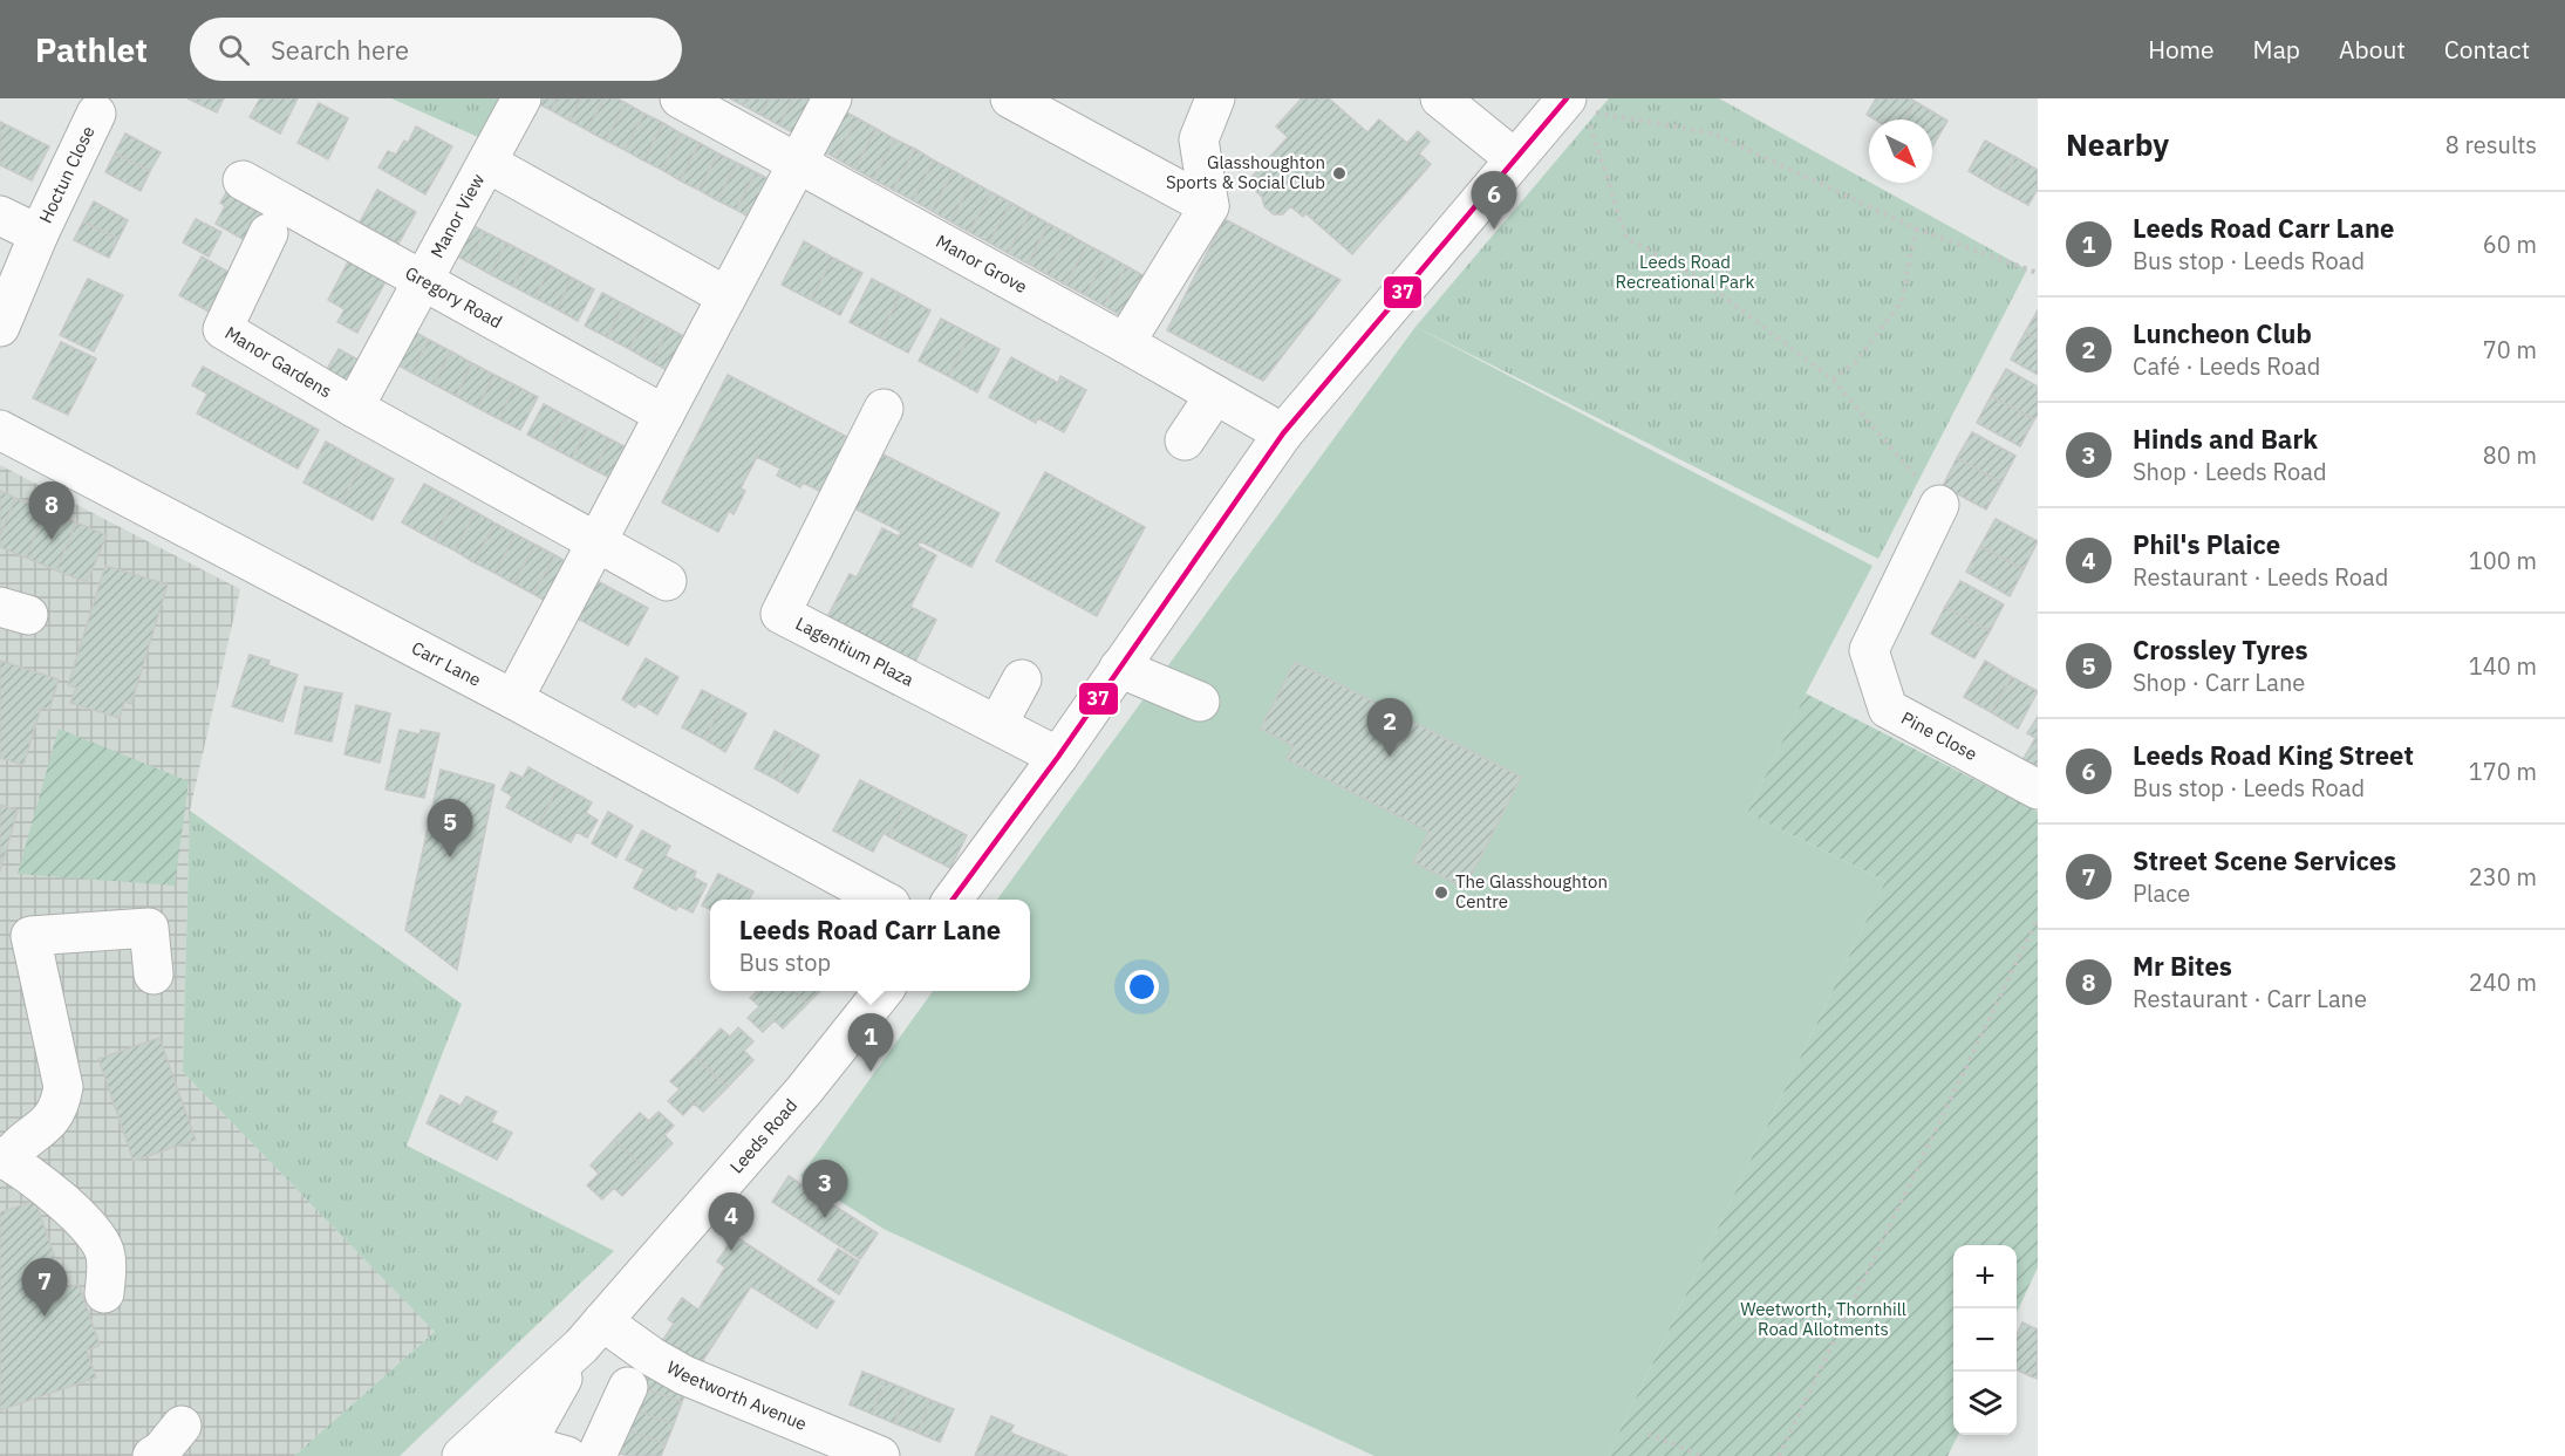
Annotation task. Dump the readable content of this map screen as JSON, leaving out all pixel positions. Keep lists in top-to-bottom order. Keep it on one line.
{"streets":{"street":["Hoctun Close","Manor View","Manor Grove","Gregory Road","Manor Gardens","Lagentium Plaza","Carr Lane","Pine Close","Leeds Road","Weetworth Avenue"]},"crossings":[["Manor View","Gregory Road"],["Manor View","Manor Gardens"],["Leeds Road","Weetworth Avenue"]],"parks":["Leeds Road Recreational Park","Weetworth, Thornhill Road Allotments"],"places":["Glasshoughton Sports & Social Club","The Glasshoughton Centre"],"lines":["transit line 37"],"north":"bottom right","page":{"header":"Pathlet","search":"Search here","nav":["Home","Map","About","Contact"],"heading":["Nearby","8 results"],"pins":["6","8","2","5","1","3","4","7"],"list":[{"mark":"1","name":"Leeds Road Carr Lane","note":"Bus stop · Leeds Road","value":"60 m"},{"mark":"2","name":"Luncheon Club","note":"Café · Leeds Road","value":"70 m"},{"mark":"3","name":"Hinds and Bark","note":"Shop · Leeds Road","value":"80 m"},{"mark":"4","name":"Phil's Plaice","note":"Restaurant · Leeds Road","value":"100 m"},{"mark":"5","name":"Crossley Tyres","note":"Shop · Carr Lane","value":"140 m"},{"mark":"6","name":"Leeds Road King Street","note":"Bus stop · Leeds Road","value":"170 m"},{"mark":"7","name":"Street Scene Services","note":"Place","value":"230 m"},{"mark":"8","name":"Mr Bites","note":"Restaurant · Carr Lane","value":"240 m"}],"popup":["Leeds Road Carr Lane","Bus stop"],"map_buttons":["+","−"]}}
